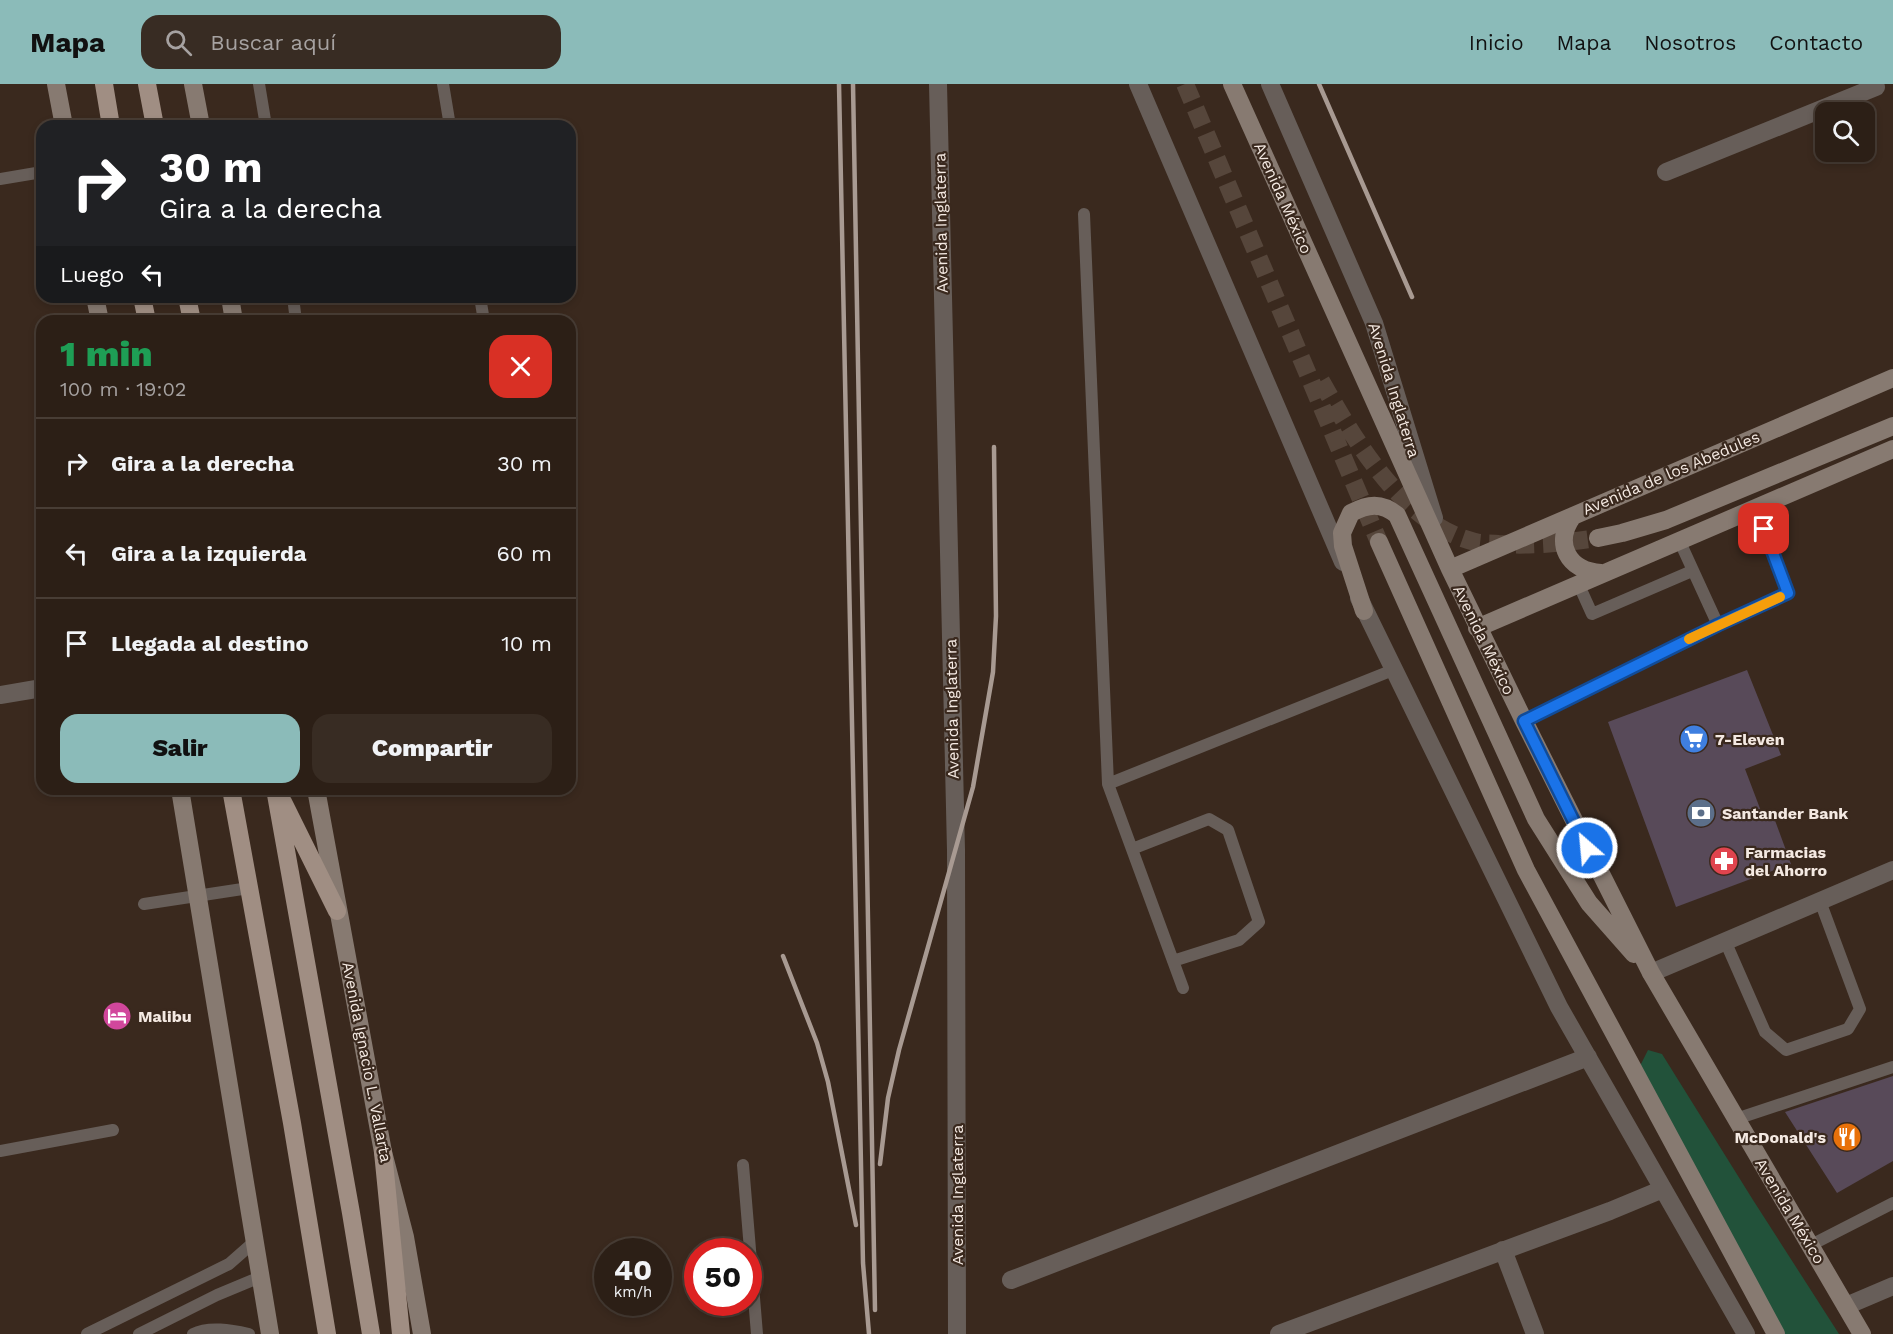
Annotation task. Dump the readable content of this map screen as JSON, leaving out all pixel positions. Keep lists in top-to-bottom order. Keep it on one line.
{"streets":{"main road":["Avenida México","Avenida de los Abedules","Avenida Ignacio L. Vallarta"],"street":["Avenida Inglaterra"]},"crossings":[["Avenida México","Avenida Inglaterra"],["Avenida México","Avenida de los Abedules"],["Avenida Inglaterra","Avenida de los Abedules"]],"places":{"supermarket":["7-Eleven"],"bank":["Santander Bank"],"pharmacy":["Farmacias del Ahorro"],"hotel":["Malibu"],"restaurant":["McDonald's"]},"page":{"header":"Mapa","search":"Buscar aquí","nav":["Inicio","Mapa","Nosotros","Contacto"],"turn":["30 m","Gira a la derecha"],"then":"Luego","heading":["1 min","100 m · 19:02"],"list":[{"name":"Gira a la derecha","value":"30 m"},{"name":"Gira a la izquierda","value":"60 m"},{"name":"Llegada al destino","value":"10 m"}],"buttons":["Salir","Compartir"],"speed":"40 km/h","limit":"50"}}
